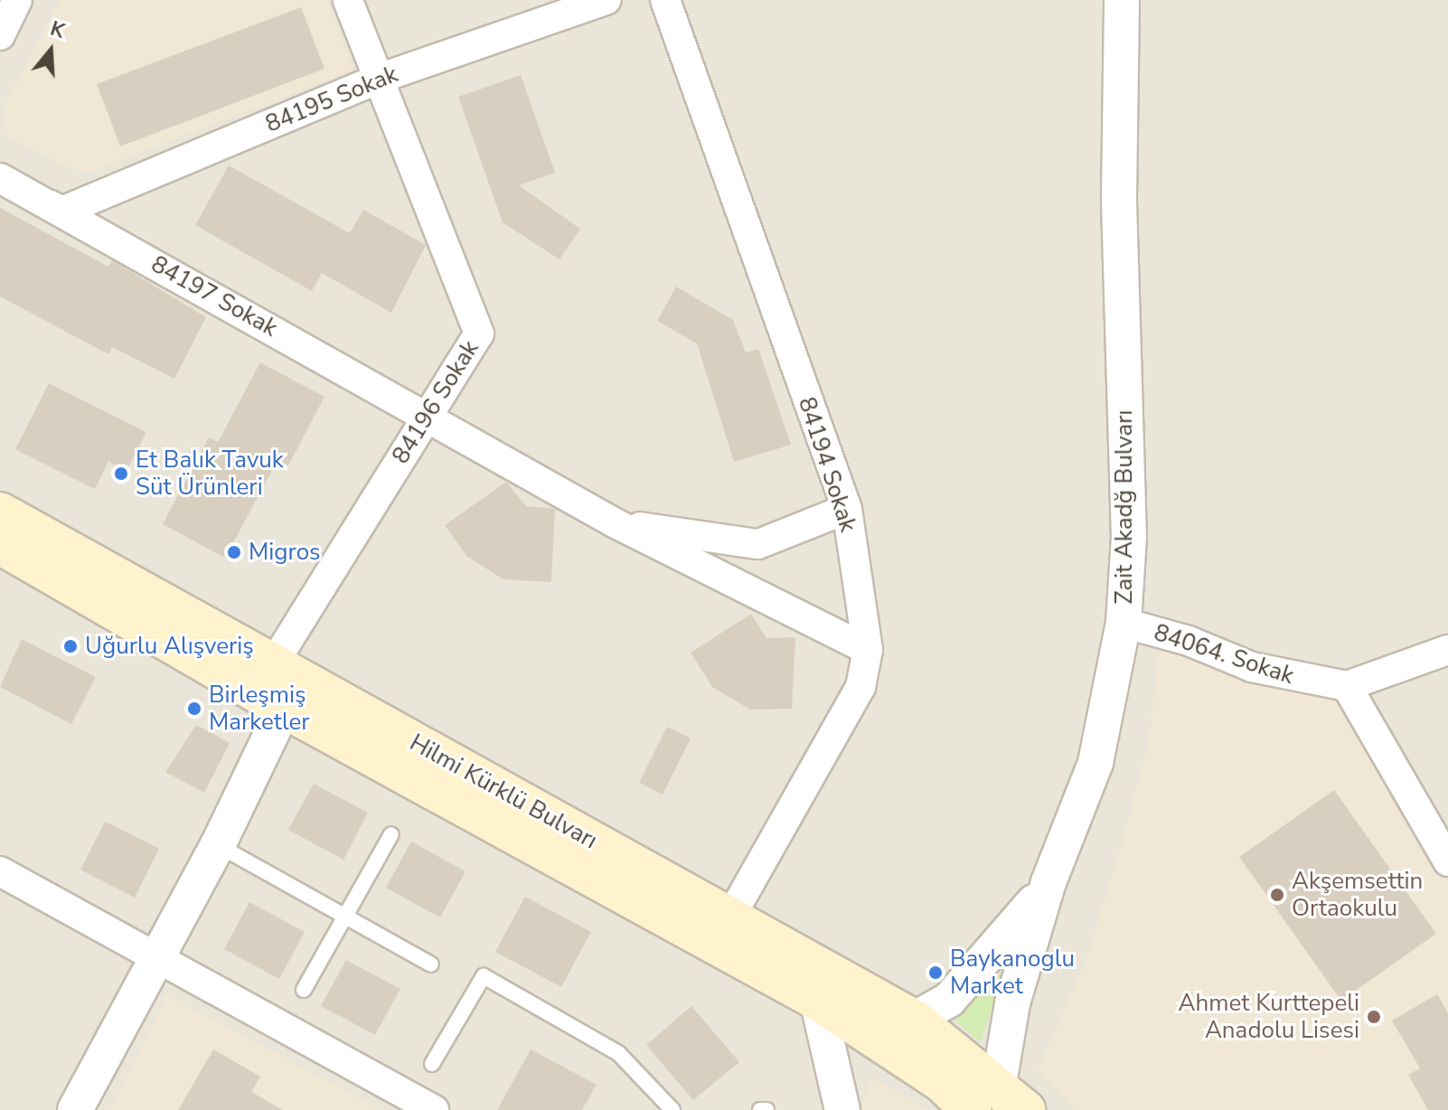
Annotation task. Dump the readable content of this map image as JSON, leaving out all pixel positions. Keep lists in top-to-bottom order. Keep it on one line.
{"streets":{"main road":["Hilmi Kürklü Bulvarı"],"street":["84195 Sokak","84197 Sokak","84196 Sokak","84194 Sokak","Zait Akadğ Bulvarı","84064. Sokak"]},"crossings":[["84195 Sokak","84197 Sokak"],["84195 Sokak","84196 Sokak"],["84197 Sokak","84196 Sokak"],["84197 Sokak","84194 Sokak"],["84196 Sokak","Hilmi Kürklü Bulvarı"],["84194 Sokak","Hilmi Kürklü Bulvarı"],["Zait Akadğ Bulvarı","84064. Sokak"],["Zait Akadğ Bulvarı","Hilmi Kürklü Bulvarı"]],"places":["Et Balık Tavuk Süt Ürünleri","Migros","Uğurlu Alışveriş","Birleşmiş Marketler","Akşemsettin Ortaokulu","Baykanoglu Market","Ahmet Kurttepeli Anadolu Lisesi"],"north":"top"}
